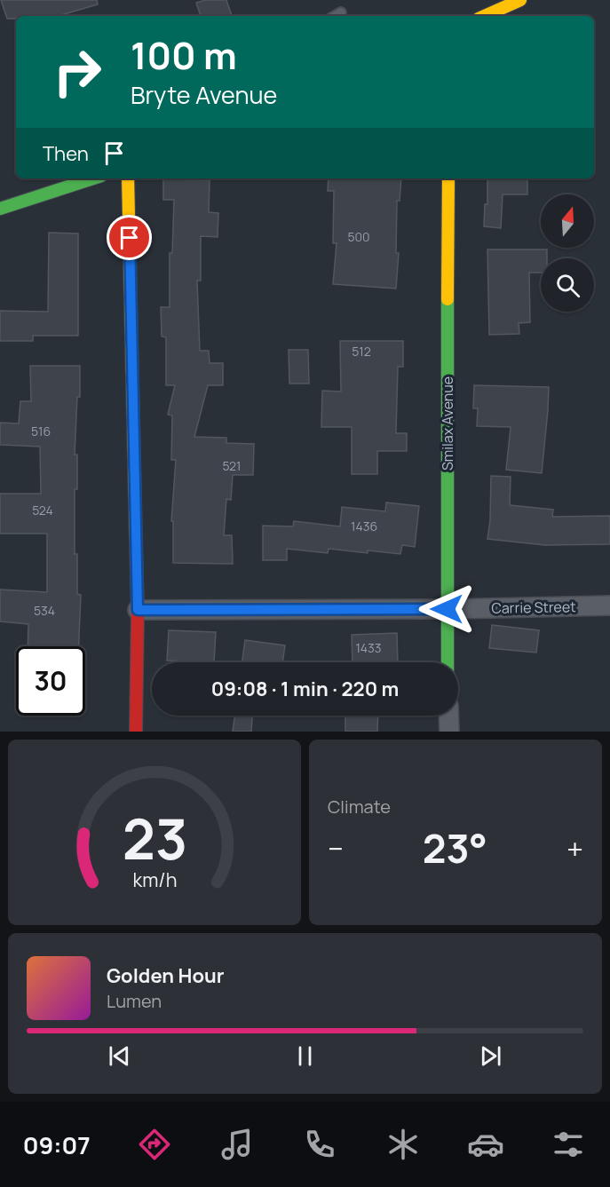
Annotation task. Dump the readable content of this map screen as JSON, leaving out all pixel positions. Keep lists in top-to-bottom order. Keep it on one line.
{"streets":{"street":["Smilax Avenue","Carrie Street"]},"crossings":[["Smilax Avenue","Carrie Street"]],"house_numbers":["500","512","516","521","524","1436","534","1433"],"north":"top","page":{"turn":["100 m","Bryte Avenue"],"then":"Then","limit":"30","trip":"09:08 · 1 min · 220 m","tile":"Climate","heat":["−","23°","+"],"song":["Golden Hour","Lumen"],"tabs":"09:07","gauge":["23","km/h"]}}
